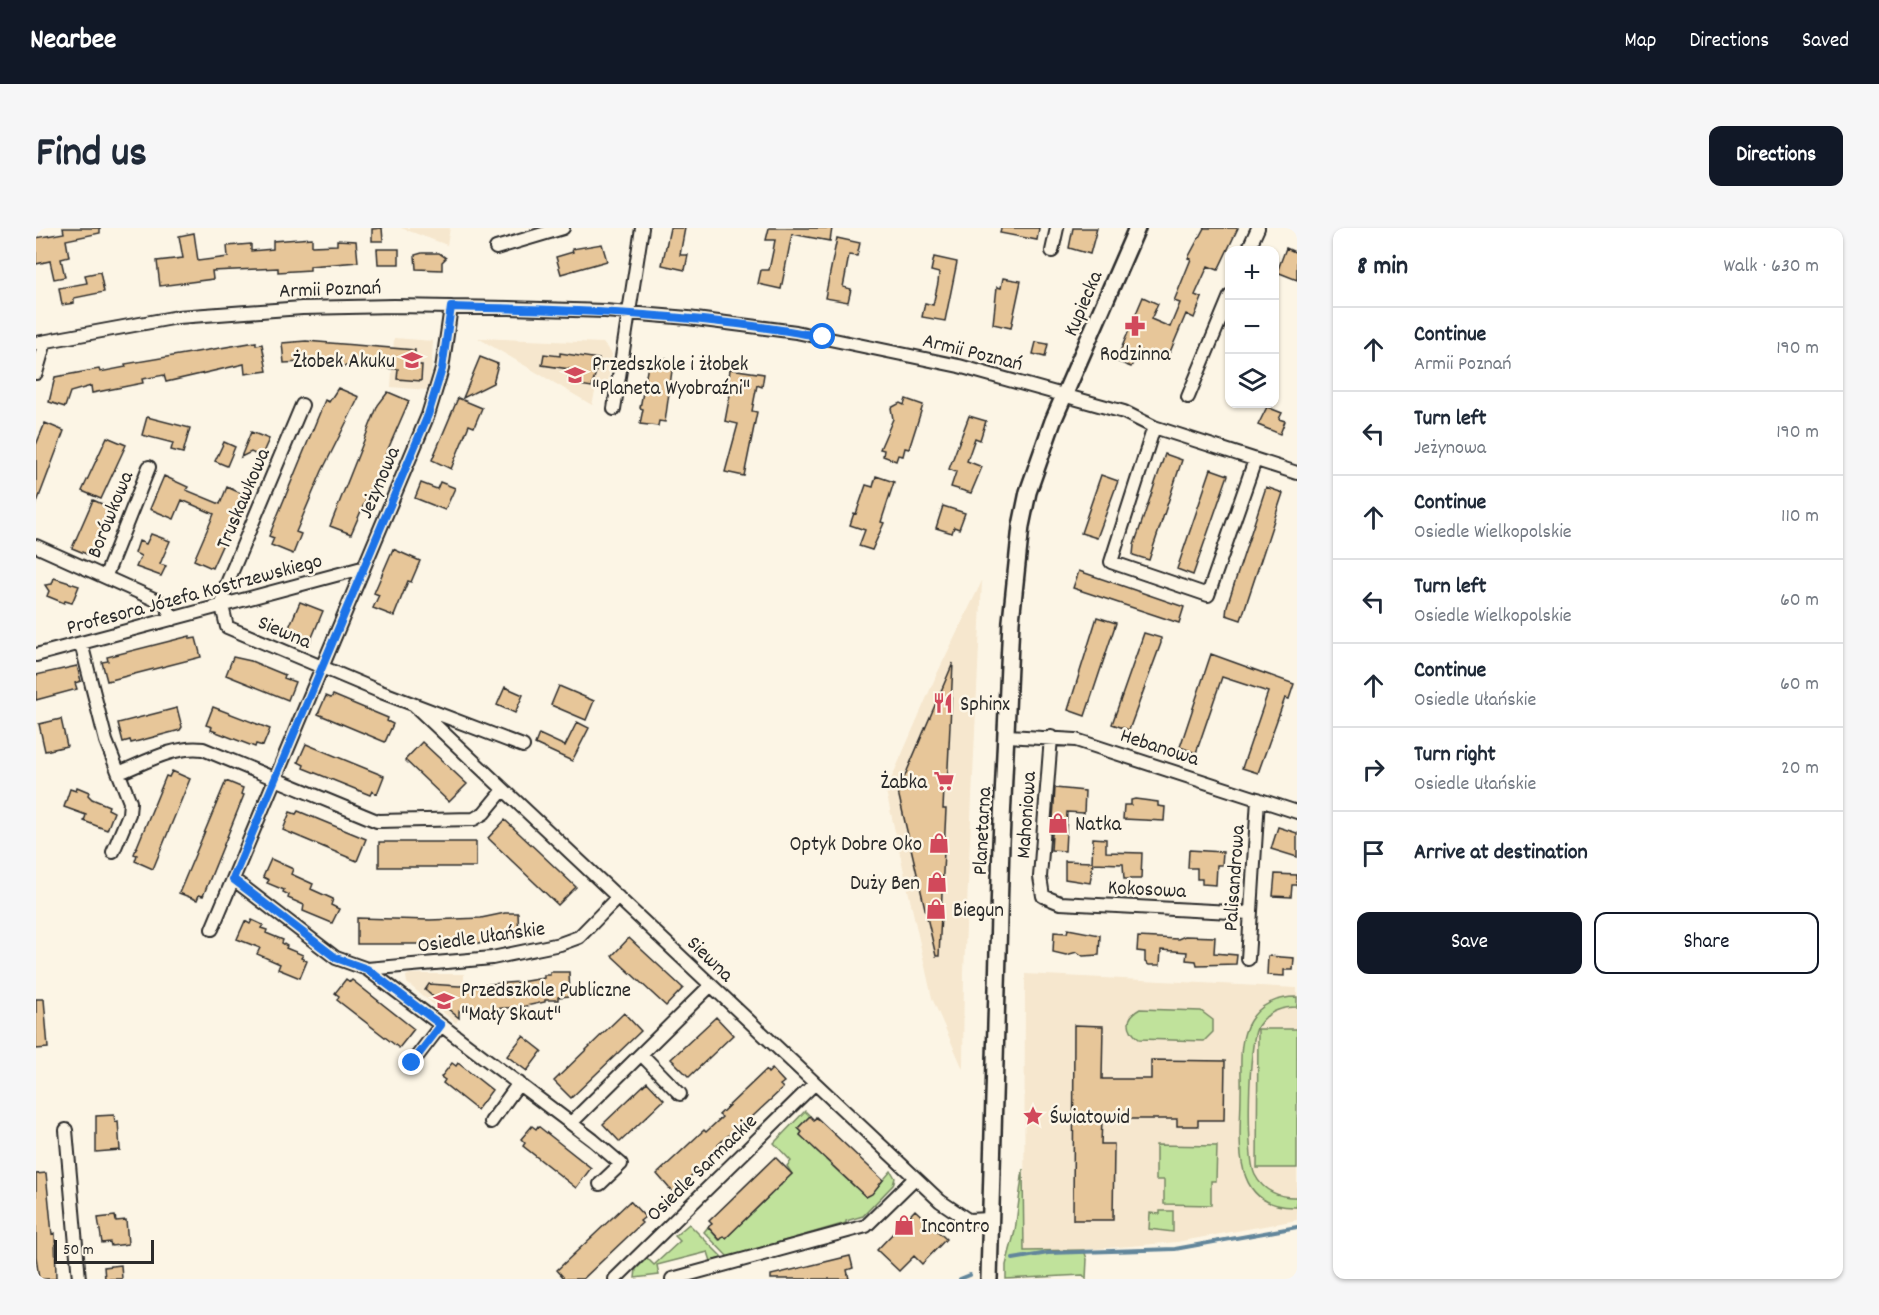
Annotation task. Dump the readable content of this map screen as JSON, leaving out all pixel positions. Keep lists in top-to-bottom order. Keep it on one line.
{"streets":{"street":["Armii Poznań","Kupiecka","Jeżynowa","Truskawkowa","Borówkowa","Profesora Józefa Kostrzewskiego","Siewna","Hebanowa","Mahoniowa","Planetarna","Palisandrowa","Kokosowa","Osiedle Ułańskie","Osiedle Sarmackie"]},"crossings":[["Armii Poznań","Kupiecka"],["Armii Poznań","Jeżynowa"],["Armii Poznań","Planetarna"],["Kupiecka","Planetarna"],["Jeżynowa","Profesora Józefa Kostrzewskiego"],["Jeżynowa","Siewna"],["Jeżynowa","Osiedle Ułańskie"],["Truskawkowa","Profesora Józefa Kostrzewskiego"],["Truskawkowa","Siewna"],["Profesora Józefa Kostrzewskiego","Siewna"],["Siewna","Planetarna"],["Siewna","Osiedle Ułańskie"],["Siewna","Osiedle Sarmackie"],["Hebanowa","Mahoniowa"],["Hebanowa","Planetarna"],["Hebanowa","Palisandrowa"],["Mahoniowa","Kokosowa"],["Palisandrowa","Kokosowa"]],"places":{"pharmacy":["Rodzinna"],"school or university":["Żłobek Akuku","Przedszkole i żłobek \"Planeta Wyobraźni\"","Przedszkole Publiczne \"Mały Skaut\""],"restaurant":["Sphinx"],"supermarket":["Żabka"],"shop":["Natka","Optyk Dobre Oko","Duży Ben","Biegun","Incontro"],"place":["Światowid"]},"scale_bar":"50 m","page":{"header":"Nearbee","nav":["Map","Directions","Saved"],"title":"Find us","buttons":["Directions",["Save","Share"]],"heading":["8 min","Walk · 630 m"],"map_buttons":["+","−"],"list":[["Continue","Armii Poznań","190 m"],["Turn left","Jeżynowa","190 m"],["Continue","Osiedle Wielkopolskie","110 m"],["Turn left","Osiedle Wielkopolskie","60 m"],["Continue","Osiedle Ułańskie","60 m"],["Turn right","Osiedle Ułańskie","20 m"],"Arrive at destination"],"scale":"50 m"}}
